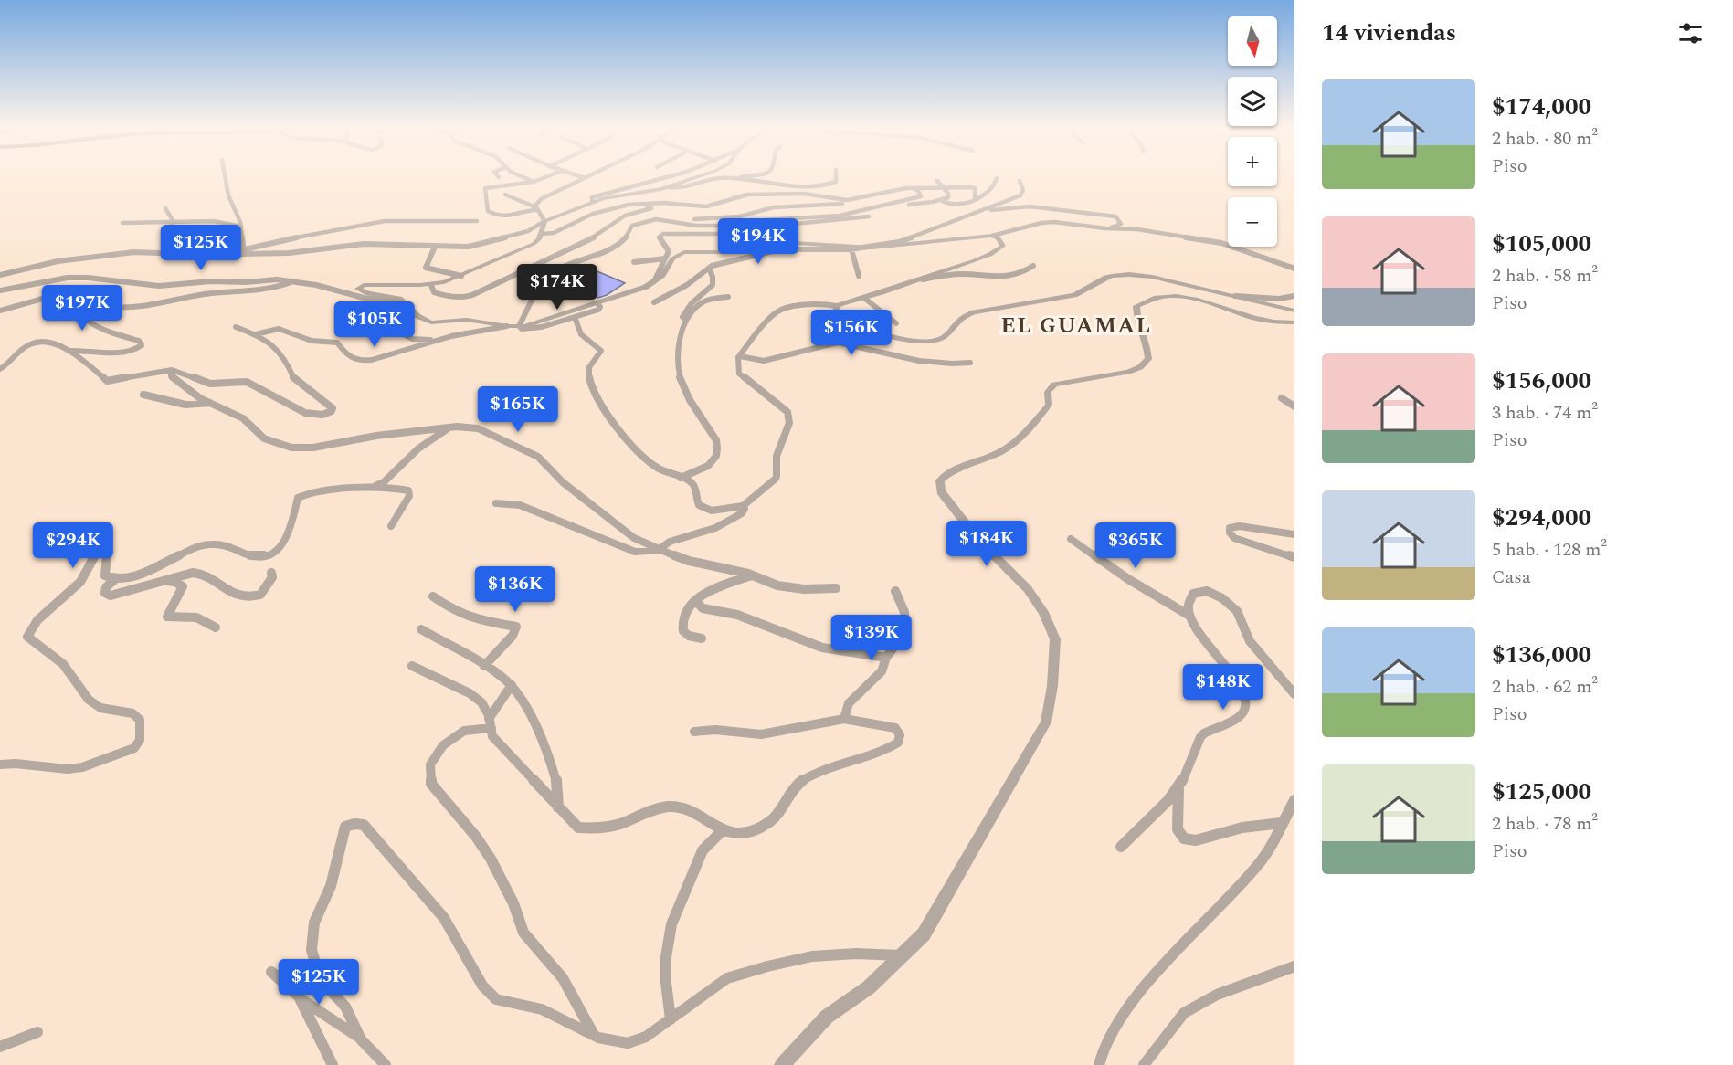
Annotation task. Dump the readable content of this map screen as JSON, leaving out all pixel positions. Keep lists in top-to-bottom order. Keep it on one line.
{"districts":["EL GUAMAL"],"north":"bottom","page":{"heading":"14 viviendas","map_buttons":["+","−"],"list":[{"name":"$174,000","note":"2 hab. · 80 m² · Piso"},{"name":"$105,000","note":"2 hab. · 58 m² · Piso"},{"name":"$156,000","note":"3 hab. · 74 m² · Piso"},{"name":"$294,000","note":"5 hab. · 128 m² · Casa"},{"name":"$136,000","note":"2 hab. · 62 m² · Piso"},{"name":"$125,000","note":"2 hab. · 78 m² · Piso"}],"price":["$194K","$125K","$174K","$197K","$105K","$156K","$165K","$184K","$294K","$365K","$136K","$139K","$148K","$125K"]}}
